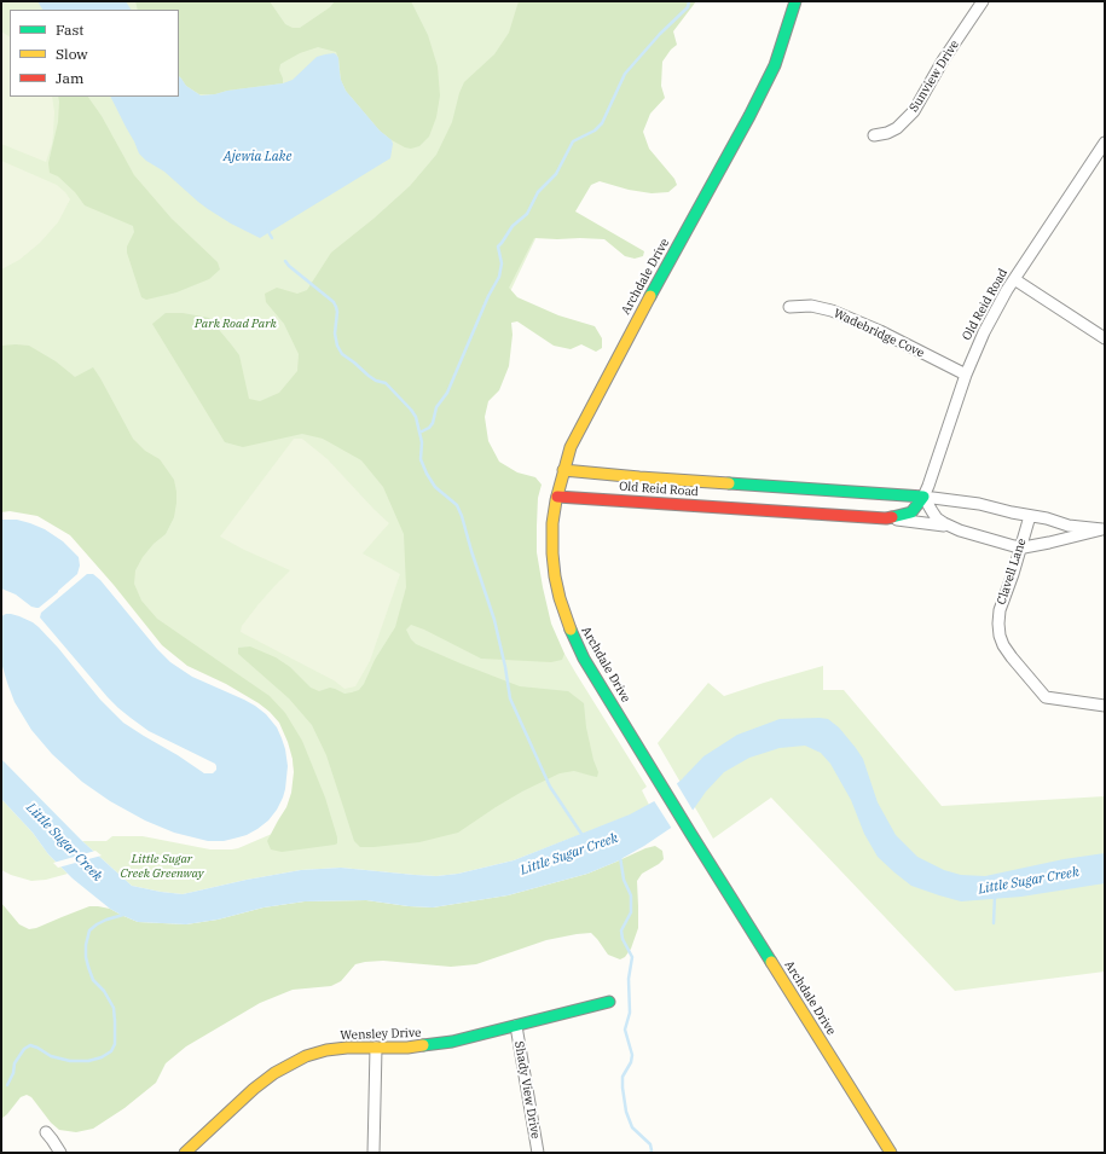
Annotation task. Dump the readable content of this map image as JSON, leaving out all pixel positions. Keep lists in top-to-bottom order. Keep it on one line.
{"streets":{"street":["Sunview Drive","Archdale Drive","Old Reid Road","Wadebridge Cove","Clavell Lane","Wensley Drive","Shady View Drive"]},"crossings":[["Archdale Drive","Old Reid Road"],["Old Reid Road","Wadebridge Cove"],["Wensley Drive","Shady View Drive"]],"water":["Ajewia Lake","Little Sugar Creek"],"parks":["Park Road Park","Little Sugar Creek Greenway"],"legend":["Fast","Slow","Jam"]}
